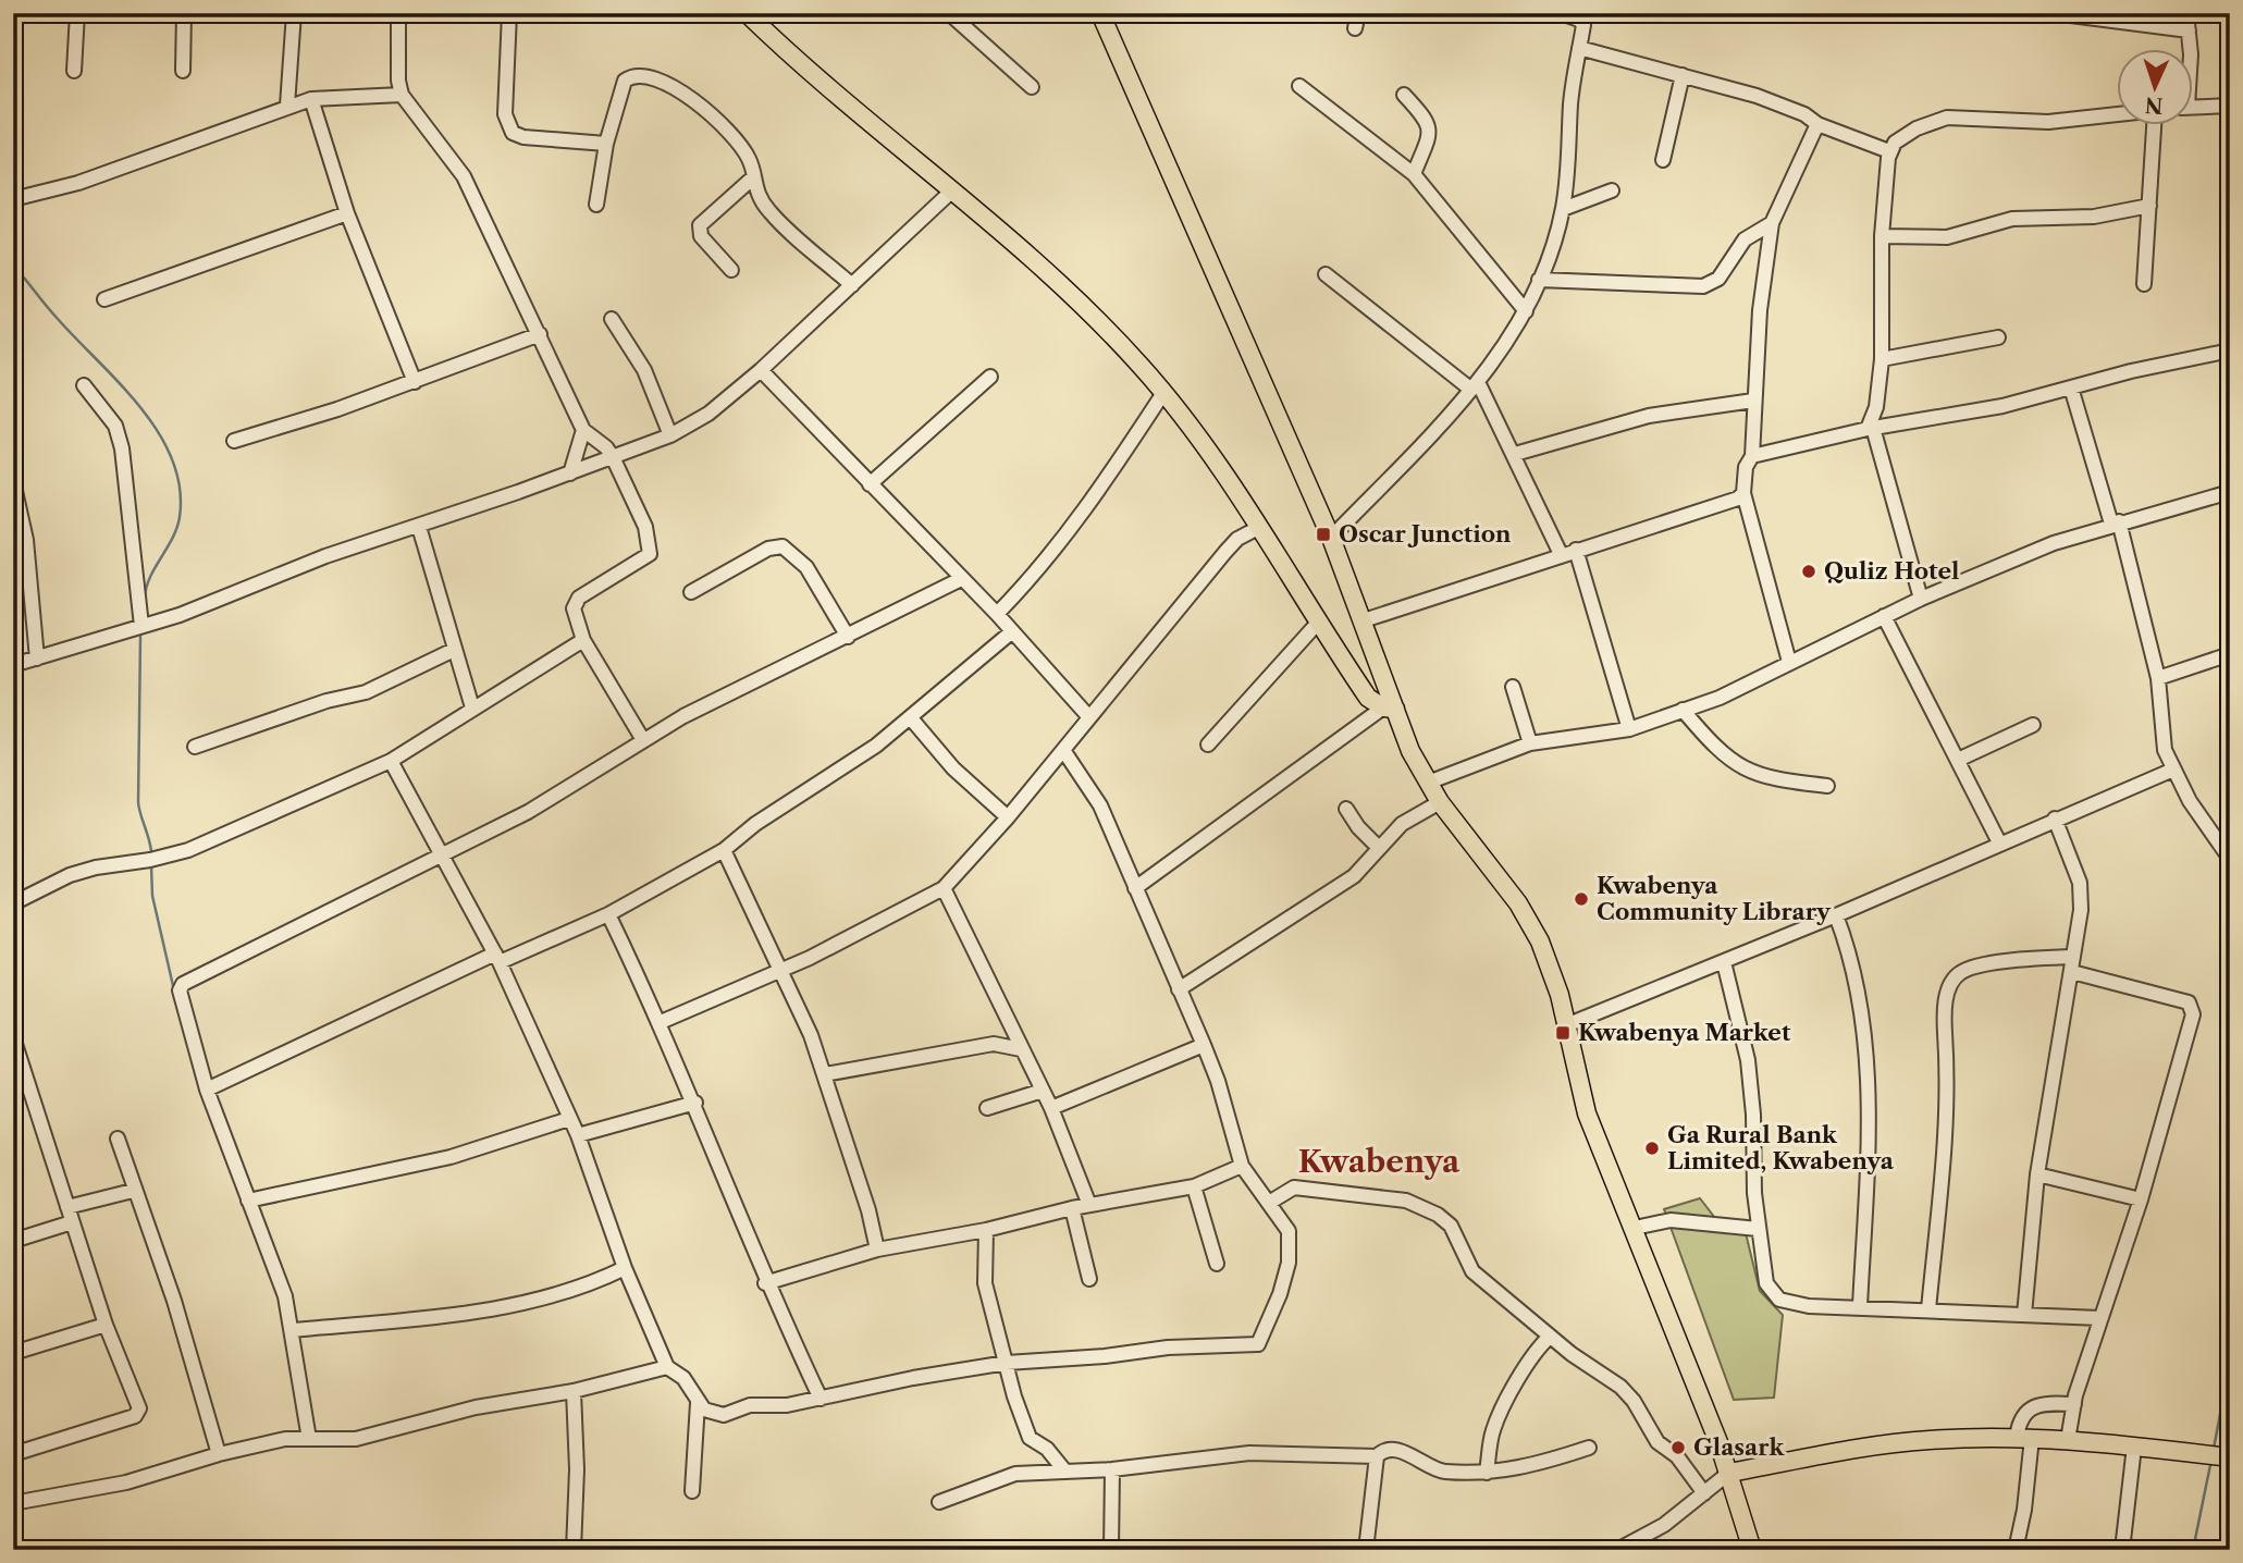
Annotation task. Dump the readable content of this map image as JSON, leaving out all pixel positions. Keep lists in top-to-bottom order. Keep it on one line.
{"districts":["Kwabenya"],"places":{"transit":["Oscar Junction","Kwabenya Market"],"other":["Quliz Hotel","Kwabenya Community Library","Ga Rural Bank Limited, Kwabenya","Glasark"]},"north":"bottom"}
